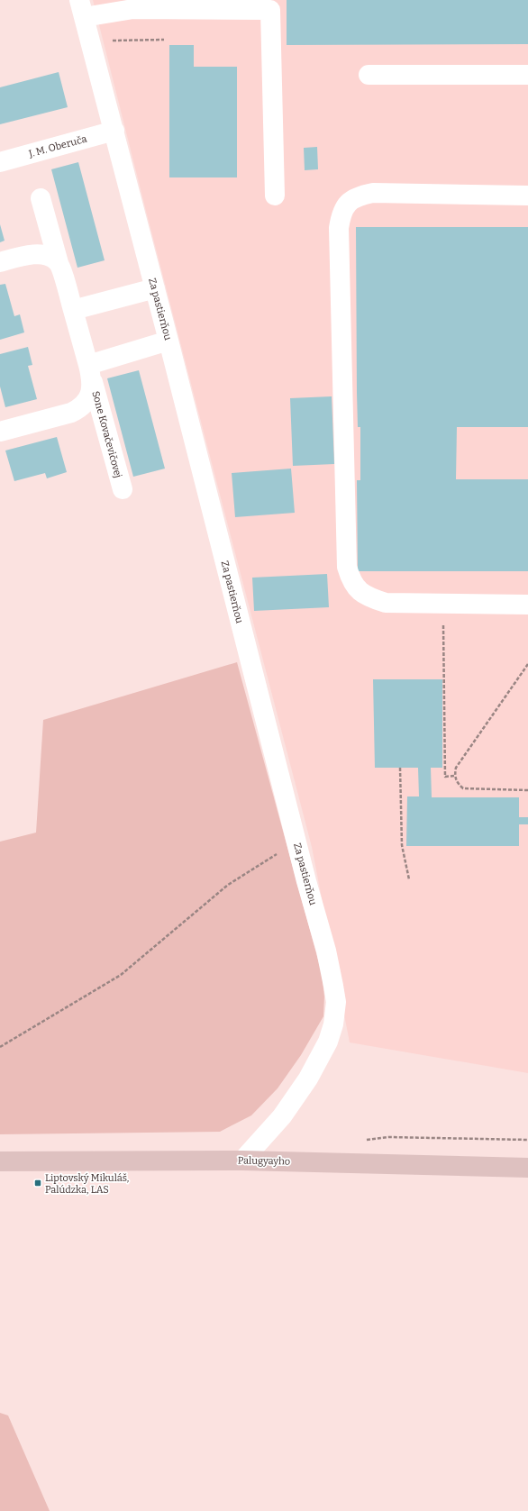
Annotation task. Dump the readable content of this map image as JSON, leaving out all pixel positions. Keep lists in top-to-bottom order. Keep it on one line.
{"streets":{"main road":["Palugyayho"],"street":["J. M. Oberuča","Za pastierňou","Sone Kovačevičovej"]},"crossings":[["J. M. Oberuča","Za pastierňou"],["Za pastierňou","Palugyayho"]],"places":{"transit":["Liptovský Mikuláš, Palúdzka, LAS"]}}
